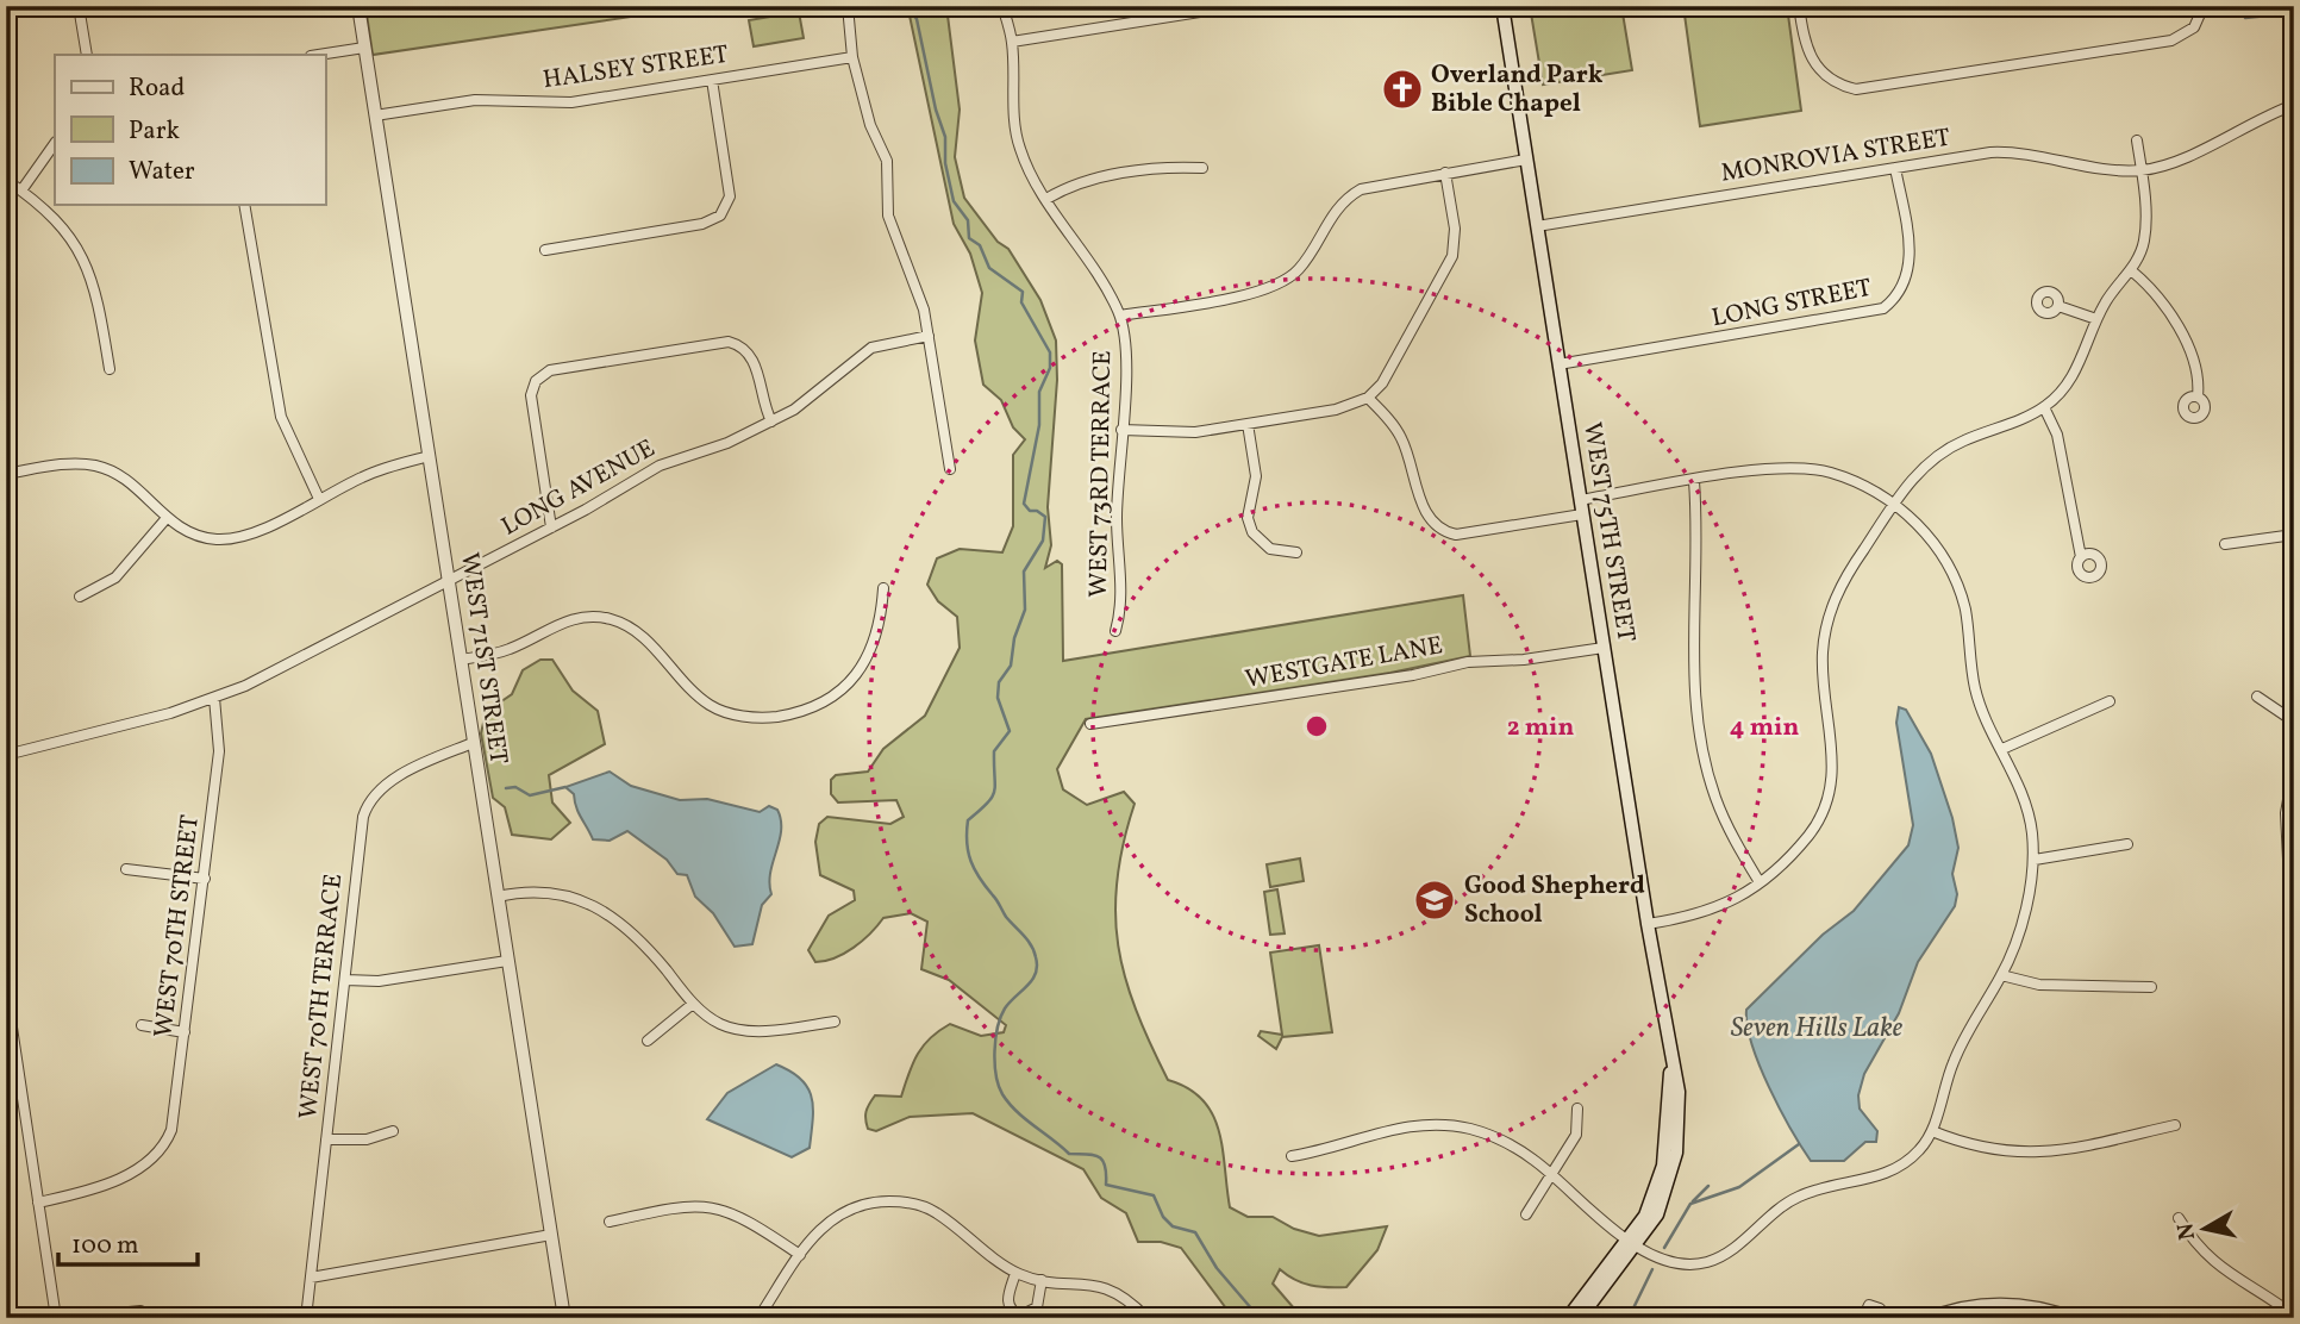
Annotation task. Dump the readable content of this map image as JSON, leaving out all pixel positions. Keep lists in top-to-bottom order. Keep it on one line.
{"streets":{"main road":["WEST 75TH STREET"],"street":["HALSEY STREET","MONROVIA STREET","LONG STREET","WEST 73RD TERRACE","LONG AVENUE","WEST 71ST STREET","WESTGATE LANE","WEST 70TH STREET","WEST 70TH TERRACE"]},"crossings":[["HALSEY STREET","WEST 71ST STREET"],["MONROVIA STREET","LONG STREET"],["MONROVIA STREET","WEST 75TH STREET"],["LONG STREET","WEST 75TH STREET"],["LONG AVENUE","WEST 71ST STREET"],["LONG AVENUE","WEST 70TH STREET"],["WEST 75TH STREET","WESTGATE LANE"],["WEST 71ST STREET","WEST 70TH TERRACE"]],"water":["Seven Hills Lake"],"places":{"church":["Overland Park Bible Chapel"],"school or university":["Good Shepherd School"]},"legend":["Road","Park","Water"],"scale_bar":"100 m","north":"left","rings":["2 min","4 min"]}
